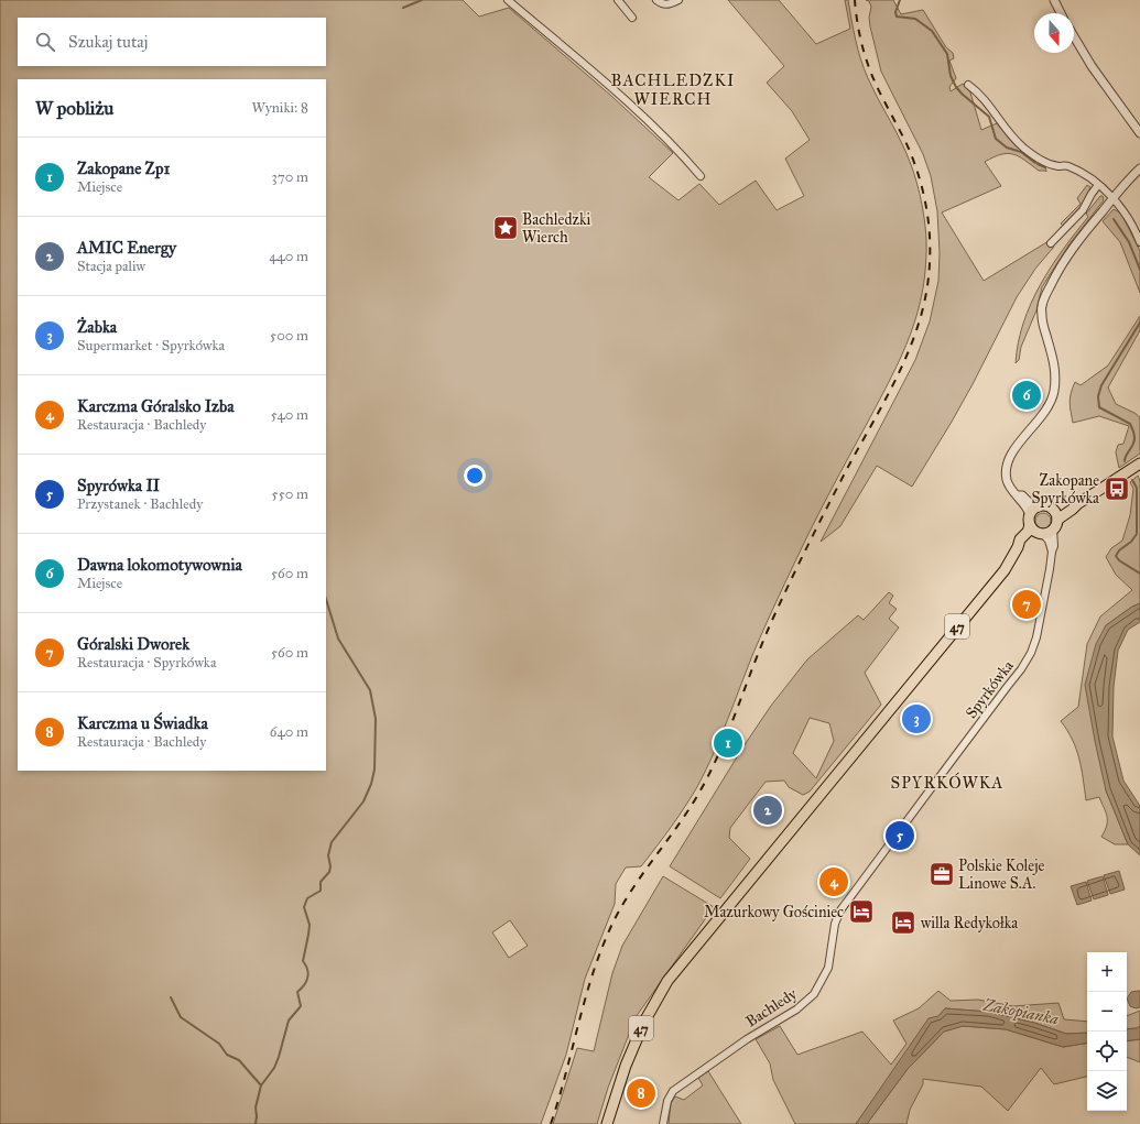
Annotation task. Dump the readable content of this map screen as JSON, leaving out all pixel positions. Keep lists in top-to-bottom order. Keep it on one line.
{"streets":{"main road":["47"],"street":["Spyrkówka","Bachledy"]},"crossings":[["47","Spyrkówka"],["Spyrkówka","Bachledy"]],"districts":["BACHLEDZKI WIERCH","SPYRKÓWKA"],"water":["Zakopianka"],"places":{"place":["Bachledzki Wierch"],"bus stop":["Zakopane Spyrkówka"],"office":["Polskie Koleje Linowe S.A."],"hotel":["Mazurkowy Gościniec","willa Redykołka"]},"north":"bottom","page":{"search":"Szukaj tutaj","heading":["W pobliżu","Wyniki: 8"],"list":[{"mark":"1","name":"Zakopane Zp1","note":"Miejsce","value":"370 m"},{"mark":"2","name":"AMIC Energy","note":"Stacja paliw","value":"440 m"},{"mark":"3","name":"Żabka","note":"Supermarket · Spyrkówka","value":"500 m"},{"mark":"4","name":"Karczma Góralsko Izba","note":"Restauracja · Bachledy","value":"540 m"},{"mark":"5","name":"Spyrówka II","note":"Przystanek · Bachledy","value":"550 m"},{"mark":"6","name":"Dawna lokomotywownia","note":"Miejsce","value":"560 m"},{"mark":"7","name":"Góralski Dworek","note":"Restauracja · Spyrkówka","value":"560 m"},{"mark":"8","name":"Karczma u Świadka","note":"Restauracja · Bachledy","value":"640 m"}],"pins":["6","7","3","1","2","5","4","8"],"map_buttons":["+","−"]}}
